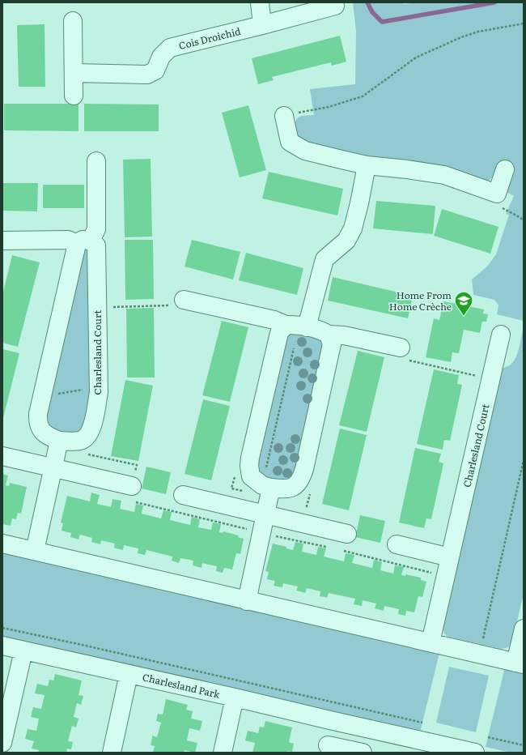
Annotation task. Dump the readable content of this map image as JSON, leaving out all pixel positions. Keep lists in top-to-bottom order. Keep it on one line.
{"streets":{"street":["Cois Droichid","Charlesland Court","Charlesland Park"]},"places":{"school or university":["Home From Home Crèche"]}}
